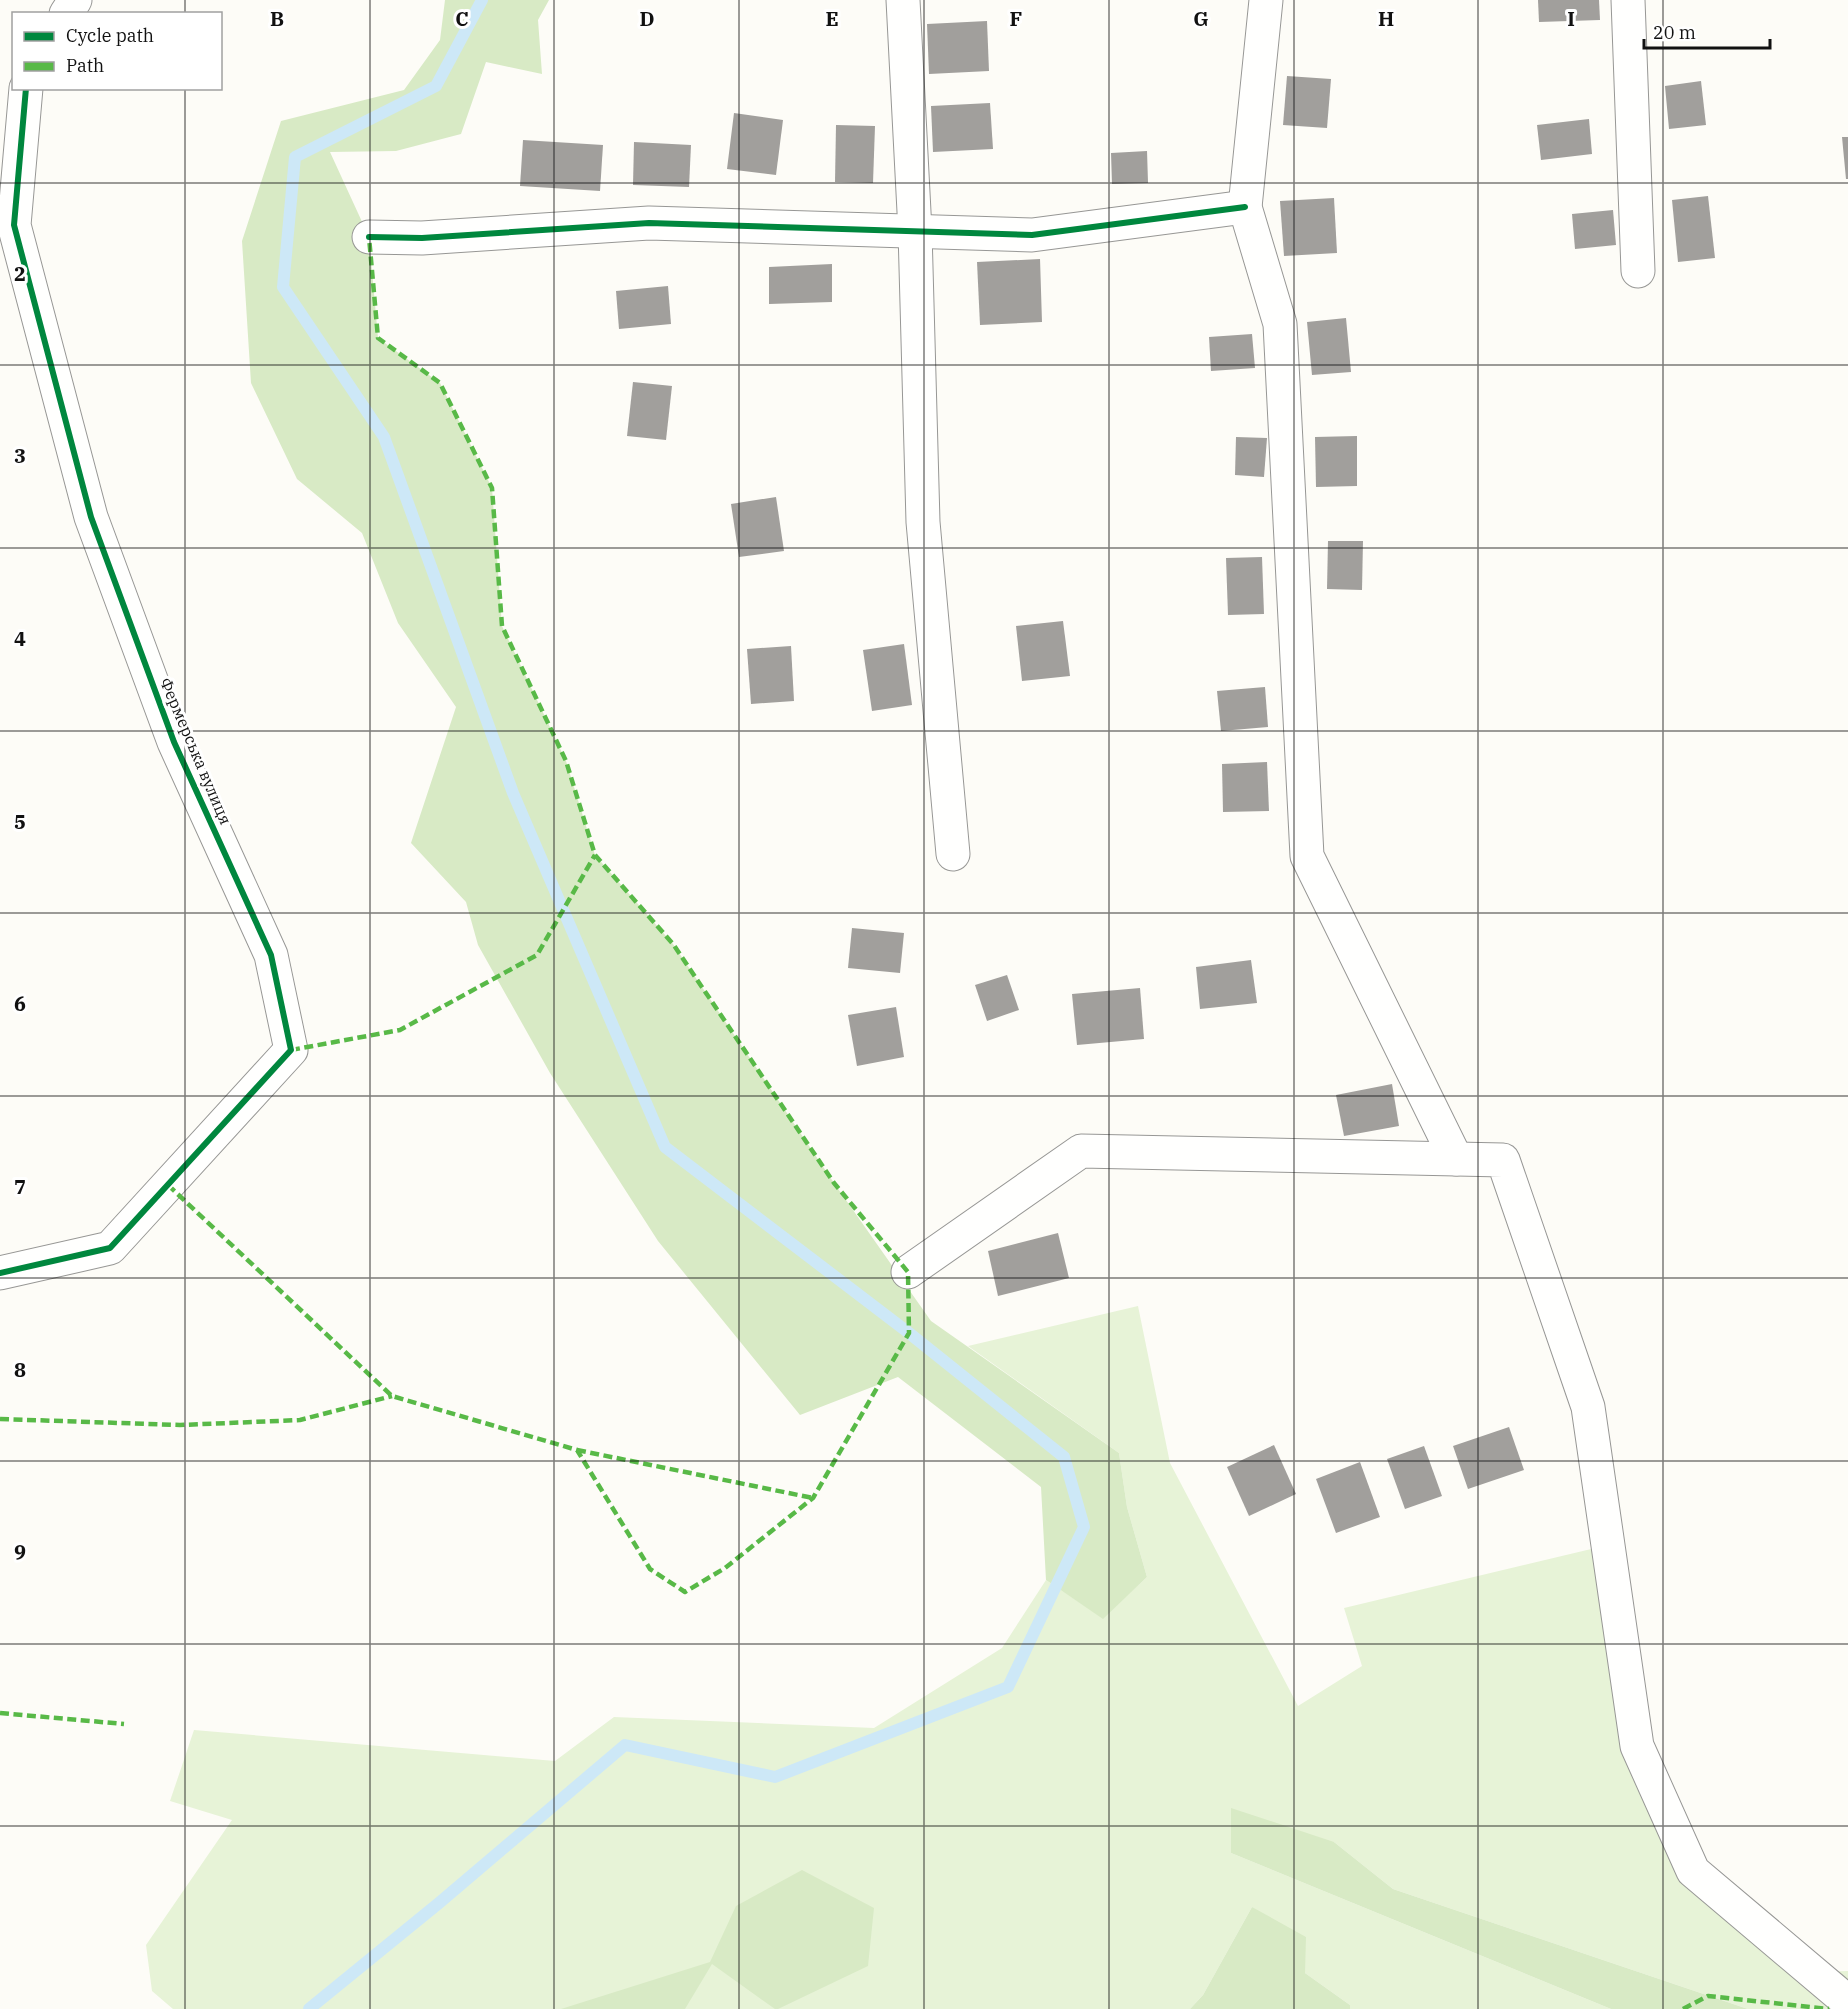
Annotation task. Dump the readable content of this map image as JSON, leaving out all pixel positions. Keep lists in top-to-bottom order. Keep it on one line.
{"streets":{"street":["Фермерська вулиця"]},"legend":["Cycle path","Path"],"scale_bar":"20 m","grid":{"columns":["B","C","D","E","F","G","H","I"],"rows":["2","3","4","5","6","7","8","9"]}}
